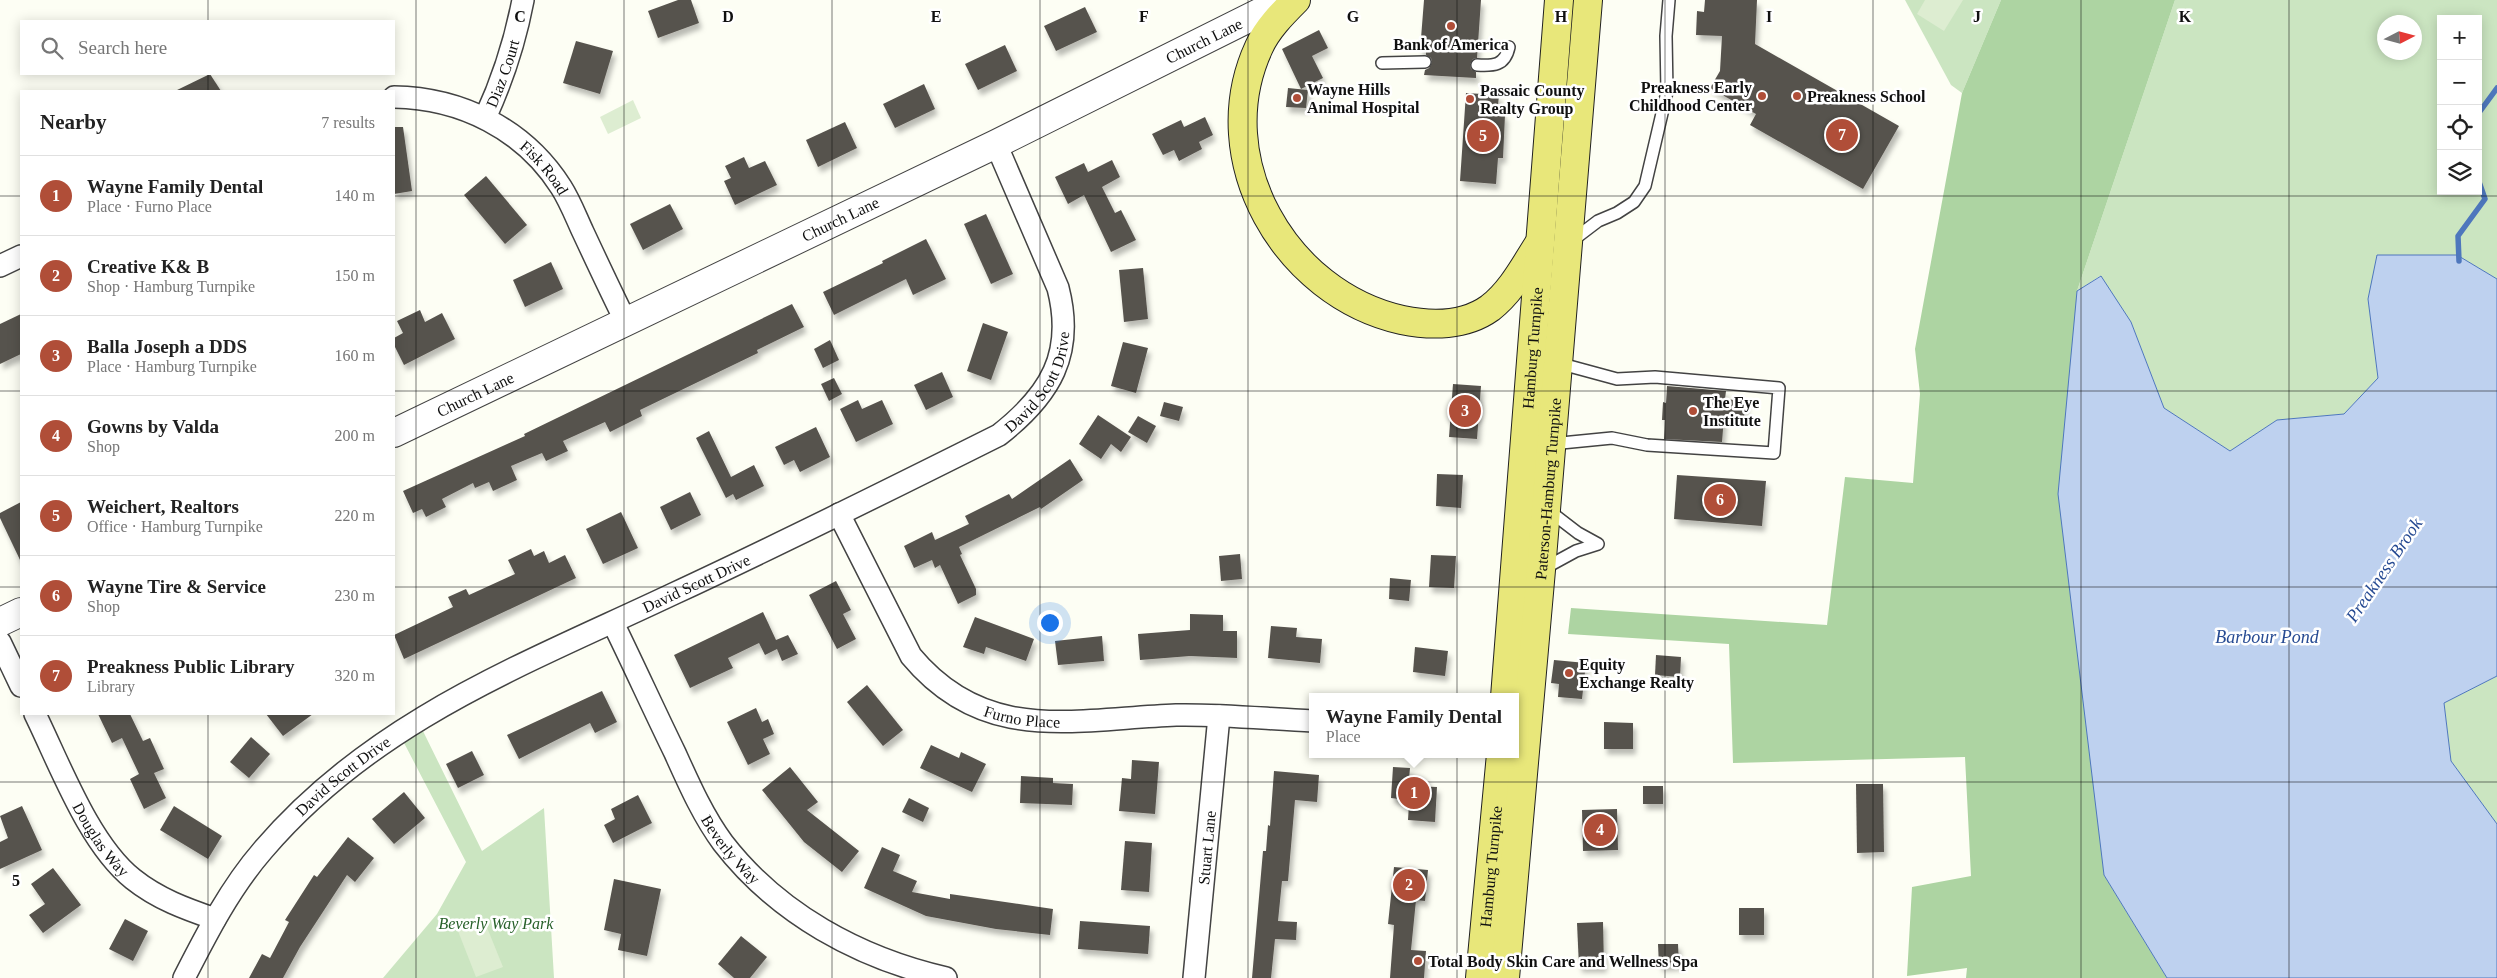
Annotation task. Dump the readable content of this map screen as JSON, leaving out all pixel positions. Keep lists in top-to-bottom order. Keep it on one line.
{"streets":{"main road":["Hamburg Turnpike","Paterson-Hamburg Turnpike"],"street":["Church Lane","Diaz Court","Fisk Road","David Scott Drive","Furno Place","Douglas Way","Stuart Lane","Beverly Way"]},"crossings":[["Church Lane","Fisk Road"],["Church Lane","David Scott Drive"],["Diaz Court","Fisk Road"],["David Scott Drive","Furno Place"],["David Scott Drive","Douglas Way"],["David Scott Drive","Beverly Way"],["Furno Place","Stuart Lane"]],"water":["Preakness Brook","Barbour Pond"],"parks":["Beverly Way Park"],"places":["Bank of America","Preakness Early Childhood Center","Preakness School","Wayne Hills Animal Hospital","Passaic County Realty Group","The Eye Institute","Equity Exchange Realty","Total Body Skin Care and Wellness Spa"],"north":"right","page":{"map_buttons":["+","−"],"search":"Search here","heading":["Nearby","7 results"],"pins":["7","5","3","6","1","4","2"],"list":[{"mark":"1","name":"Wayne Family Dental","note":"Place · Furno Place","value":"140 m"},{"mark":"2","name":"Creative K& B","note":"Shop · Hamburg Turnpike","value":"150 m"},{"mark":"3","name":"Balla Joseph a DDS","note":"Place · Hamburg Turnpike","value":"160 m"},{"mark":"4","name":"Gowns by Valda","note":"Shop","value":"200 m"},{"mark":"5","name":"Weichert, Realtors","note":"Office · Hamburg Turnpike","value":"220 m"},{"mark":"6","name":"Wayne Tire & Service","note":"Shop","value":"230 m"},{"mark":"7","name":"Preakness Public Library","note":"Library","value":"320 m"}],"popup":["Wayne Family Dental","Place"]},"grid":{"columns":["C","D","E","F","G","H","I","J","K"],"rows":["5"]}}
